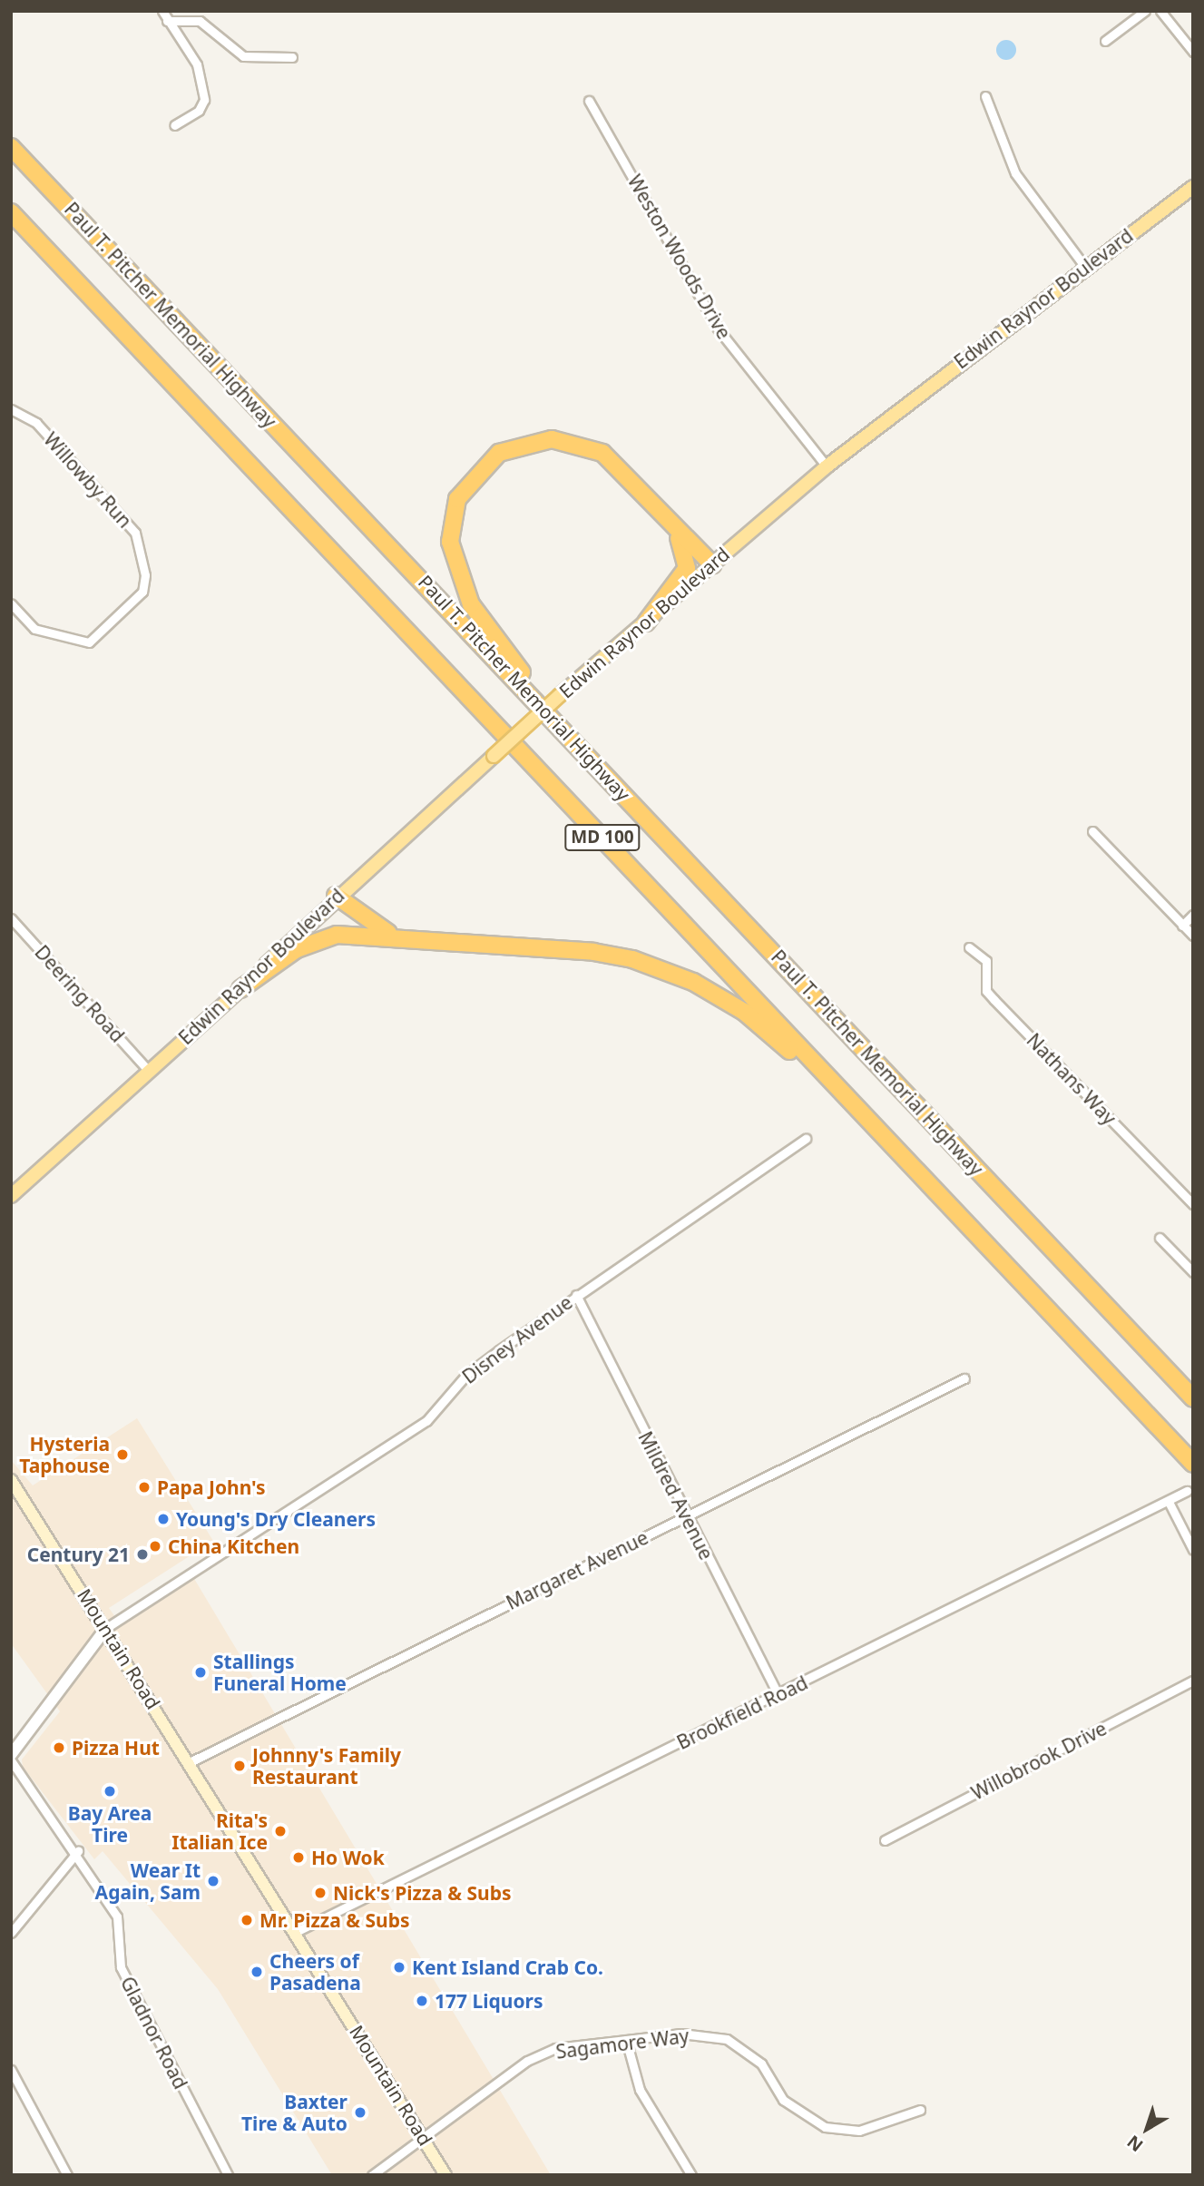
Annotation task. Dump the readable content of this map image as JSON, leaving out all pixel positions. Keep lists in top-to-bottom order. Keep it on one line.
{"streets":{"highway":["Paul T. Pitcher Memorial Highway","MD 100"],"main road":["Edwin Raynor Boulevard","Mountain Road"],"street":["Weston Woods Drive","Willowby Run","Deering Road","Nathans Way","Disney Avenue","Mildred Avenue","Margaret Avenue","Brookfield Road","Willobrook Drive","Gladnor Road","Sagamore Way"]},"crossings":[["Weston Woods Drive","Edwin Raynor Boulevard"],["Edwin Raynor Boulevard","Deering Road"],["Disney Avenue","Mildred Avenue"],["Disney Avenue","Mountain Road"],["Mildred Avenue","Margaret Avenue"],["Mildred Avenue","Brookfield Road"],["Margaret Avenue","Mountain Road"],["Mountain Road","Brookfield Road"],["Mountain Road","Sagamore Way"]],"places":["Hysteria Taphouse","Papa John's","Young's Dry Cleaners","China Kitchen","Century 21","Stallings Funeral Home","Pizza Hut","Johnny's Family Restaurant","Bay Area Tire","Rita's Italian Ice","Ho Wok","Wear It Again, Sam","Nick's Pizza & Subs","Mr. Pizza & Subs","Kent Island Crab Co.","Cheers of Pasadena","177 Liquors","Baxter Tire & Auto"],"north":"bottom left"}
